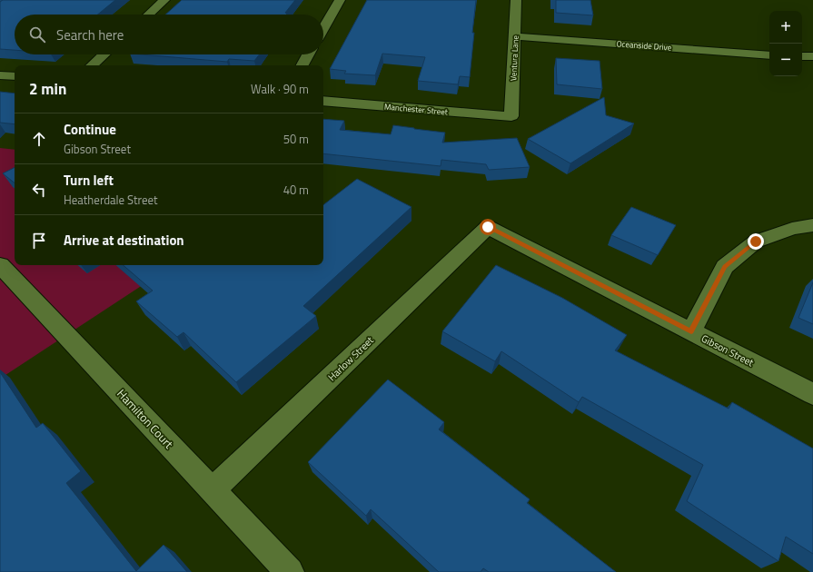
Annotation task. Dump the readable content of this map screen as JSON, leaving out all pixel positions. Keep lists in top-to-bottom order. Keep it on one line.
{"streets":{"street":["Oceanside Drive","Ventura Lane","Manchester Street","Gibson Street","Harlow Street","Hamilton Court"]},"crossings":[["Oceanside Drive","Ventura Lane"],["Ventura Lane","Manchester Street"],["Gibson Street","Harlow Street"],["Harlow Street","Hamilton Court"]],"page":{"map_buttons":["+","−"],"search":"Search here","heading":["2 min","Walk · 90 m"],"list":[["Continue","Gibson Street","50 m"],["Turn left","Heatherdale Street","40 m"],"Arrive at destination"]}}
